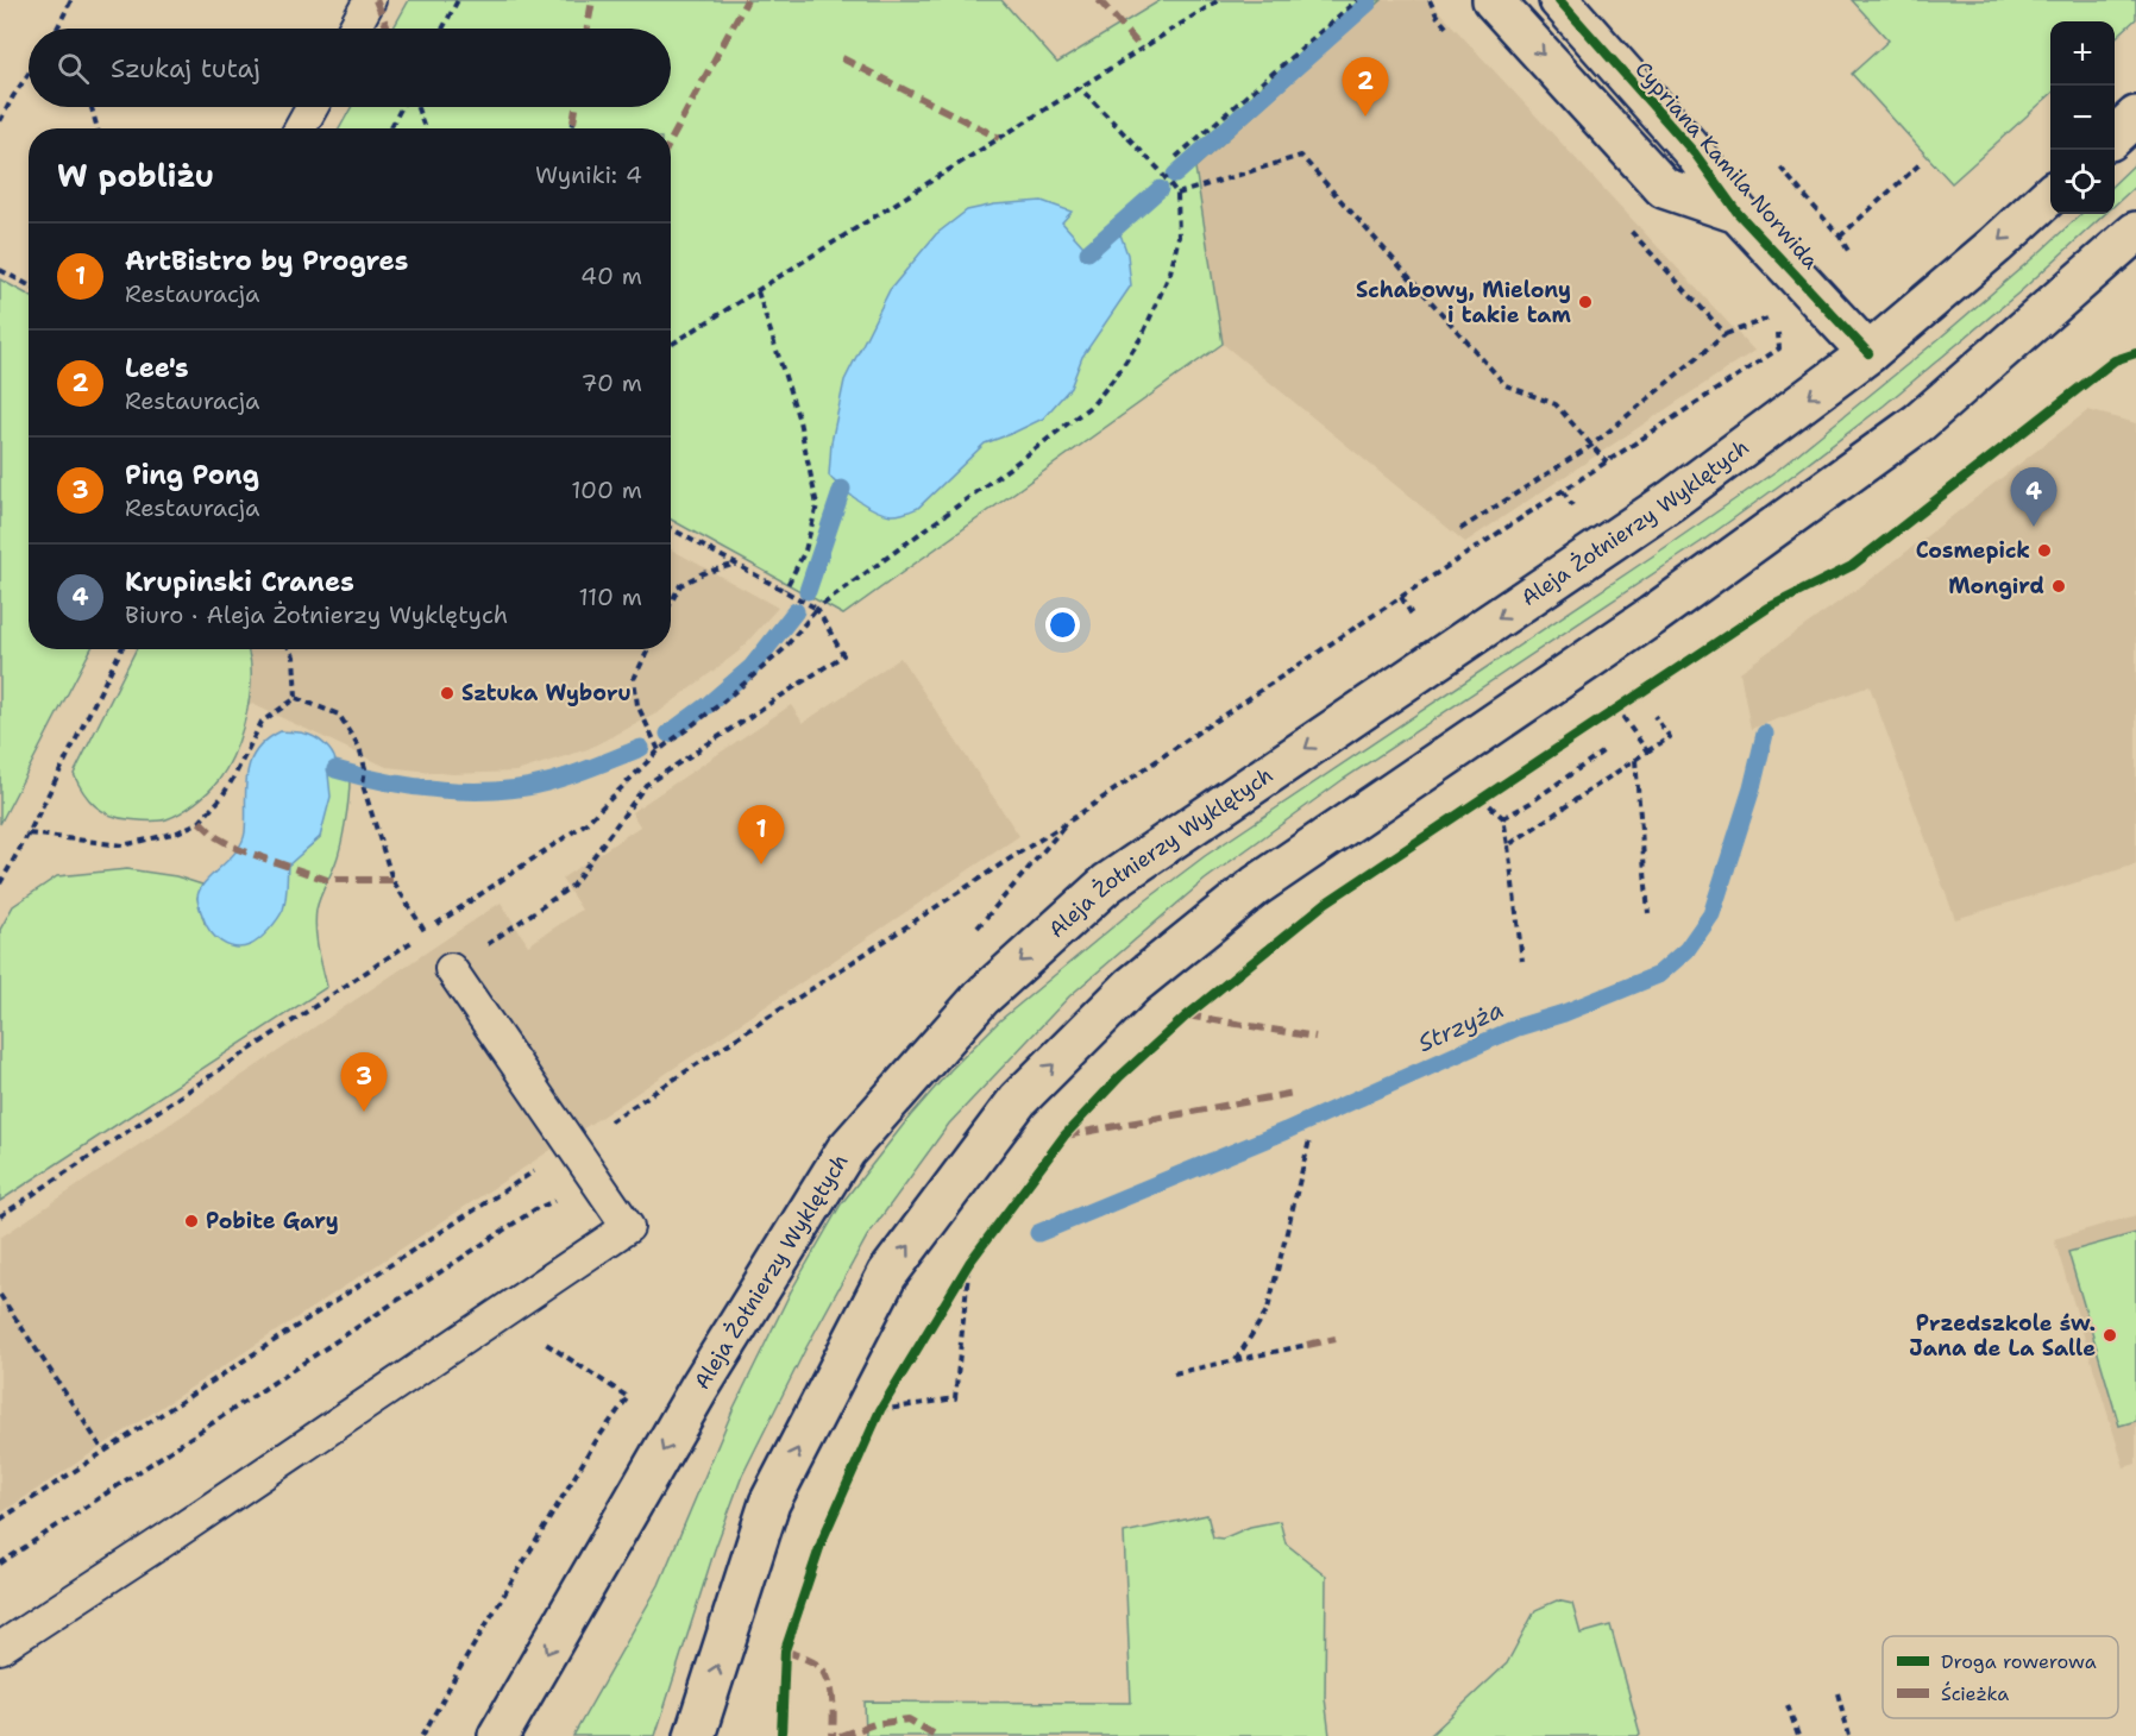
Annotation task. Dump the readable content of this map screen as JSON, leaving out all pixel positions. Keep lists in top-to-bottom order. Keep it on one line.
{"streets":{"main road":["Cypriana Kamila Norwida","Aleja Żołnierzy Wyklętych"]},"crossings":[["Cypriana Kamila Norwida","Aleja Żołnierzy Wyklętych"]],"water":["Strzyża"],"places":["Schabowy, Mielony i takie tam","Cosmepick","Mongird","Sztuka Wyboru","Pobite Gary","Przedszkole św. Jana de La Salle"],"legend":["Droga rowerowa","Ścieżka"],"page":{"map_buttons":["+","−"],"search":"Szukaj tutaj","pins":["2","4","1","3"],"heading":["W pobliżu","Wyniki: 4"],"list":[{"mark":"1","name":"ArtBistro by Progres","note":"Restauracja","value":"40 m"},{"mark":"2","name":"Lee's","note":"Restauracja","value":"70 m"},{"mark":"3","name":"Ping Pong","note":"Restauracja","value":"100 m"},{"mark":"4","name":"Krupinski Cranes","note":"Biuro · Aleja Żołnierzy Wyklętych","value":"110 m"}]}}
